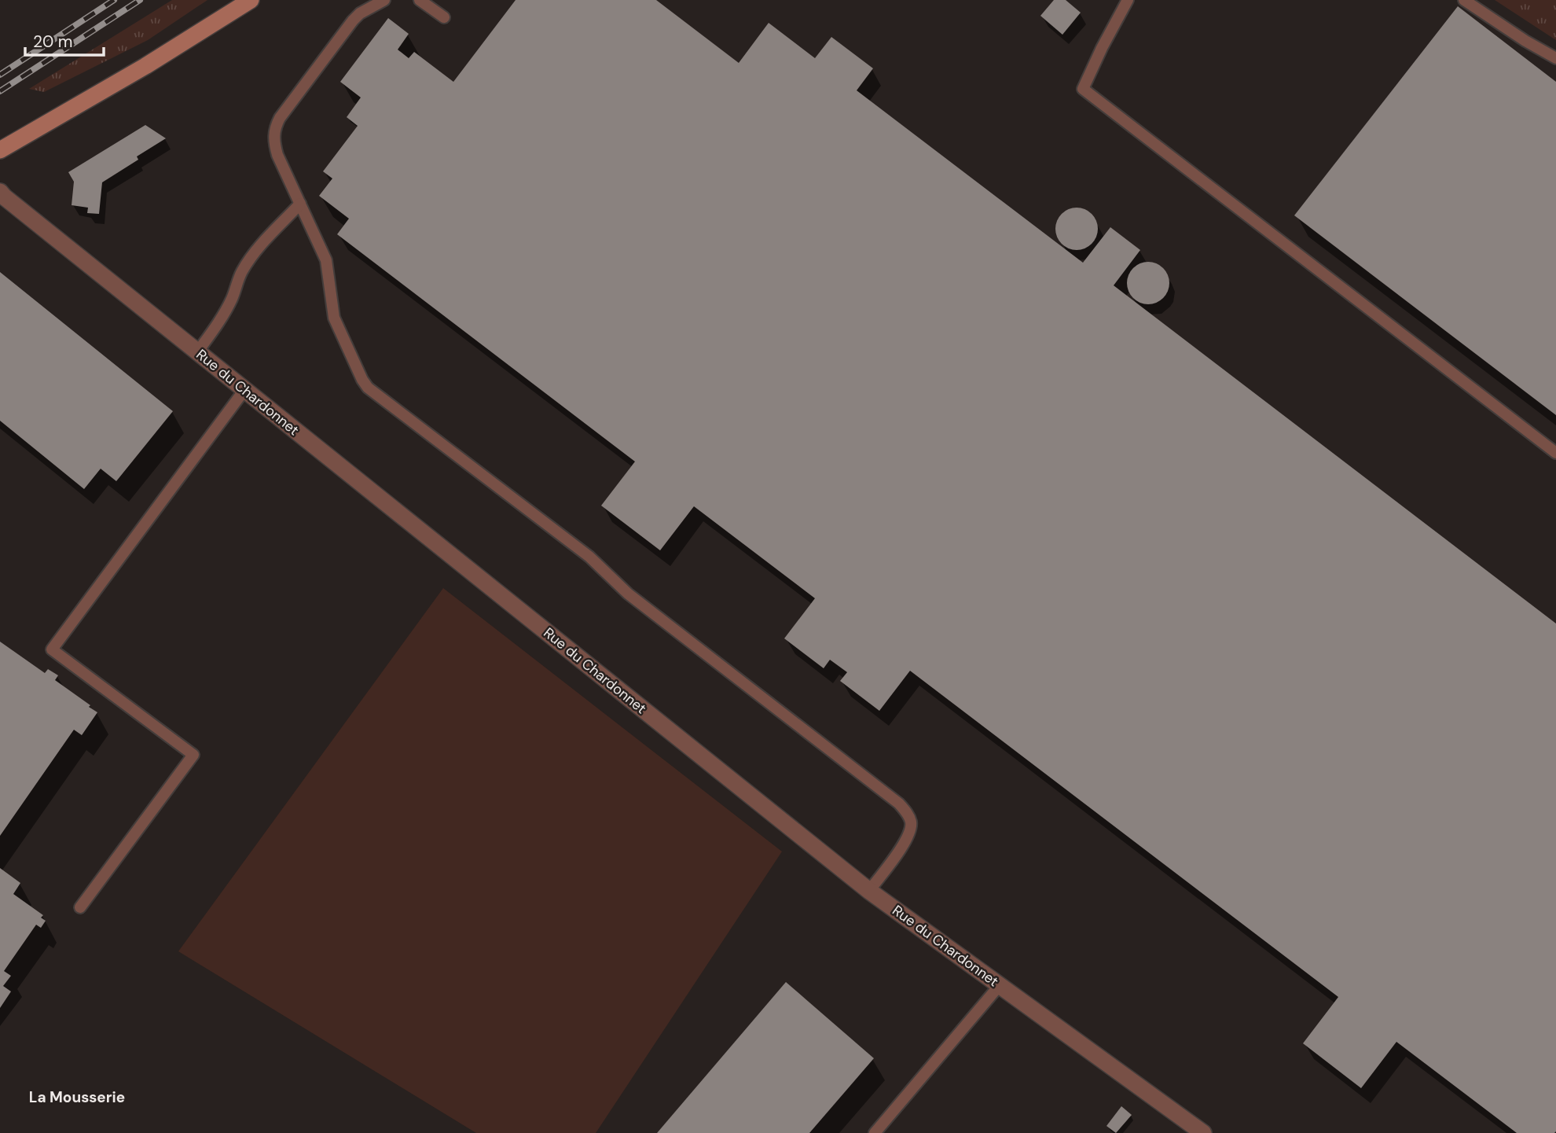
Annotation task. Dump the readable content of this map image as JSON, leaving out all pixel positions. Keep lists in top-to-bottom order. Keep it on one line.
{"streets":{"street":["Rue du Chardonnet"]},"districts":["La Mousserie"],"scale_bar":"20 m"}
